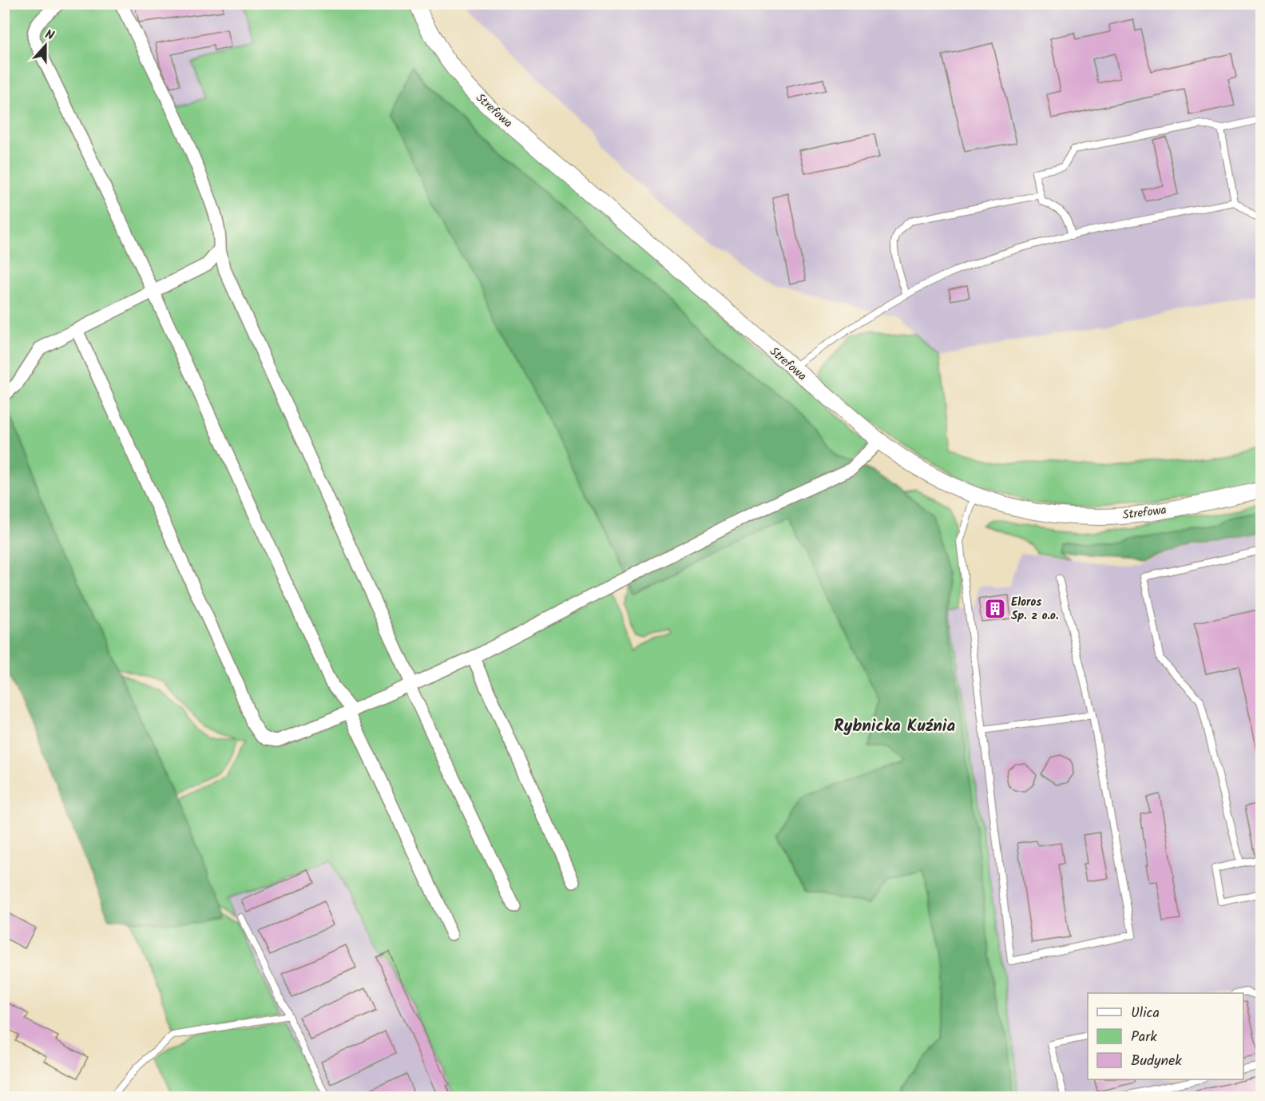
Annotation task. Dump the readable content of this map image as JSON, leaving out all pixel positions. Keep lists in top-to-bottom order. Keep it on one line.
{"streets":{"street":["Strefowa"]},"districts":["Rybnicka Kuźnia"],"places":{"building":["Eloros Sp. z o.o."]},"legend":["Ulica","Park","Budynek"],"north":"top"}
